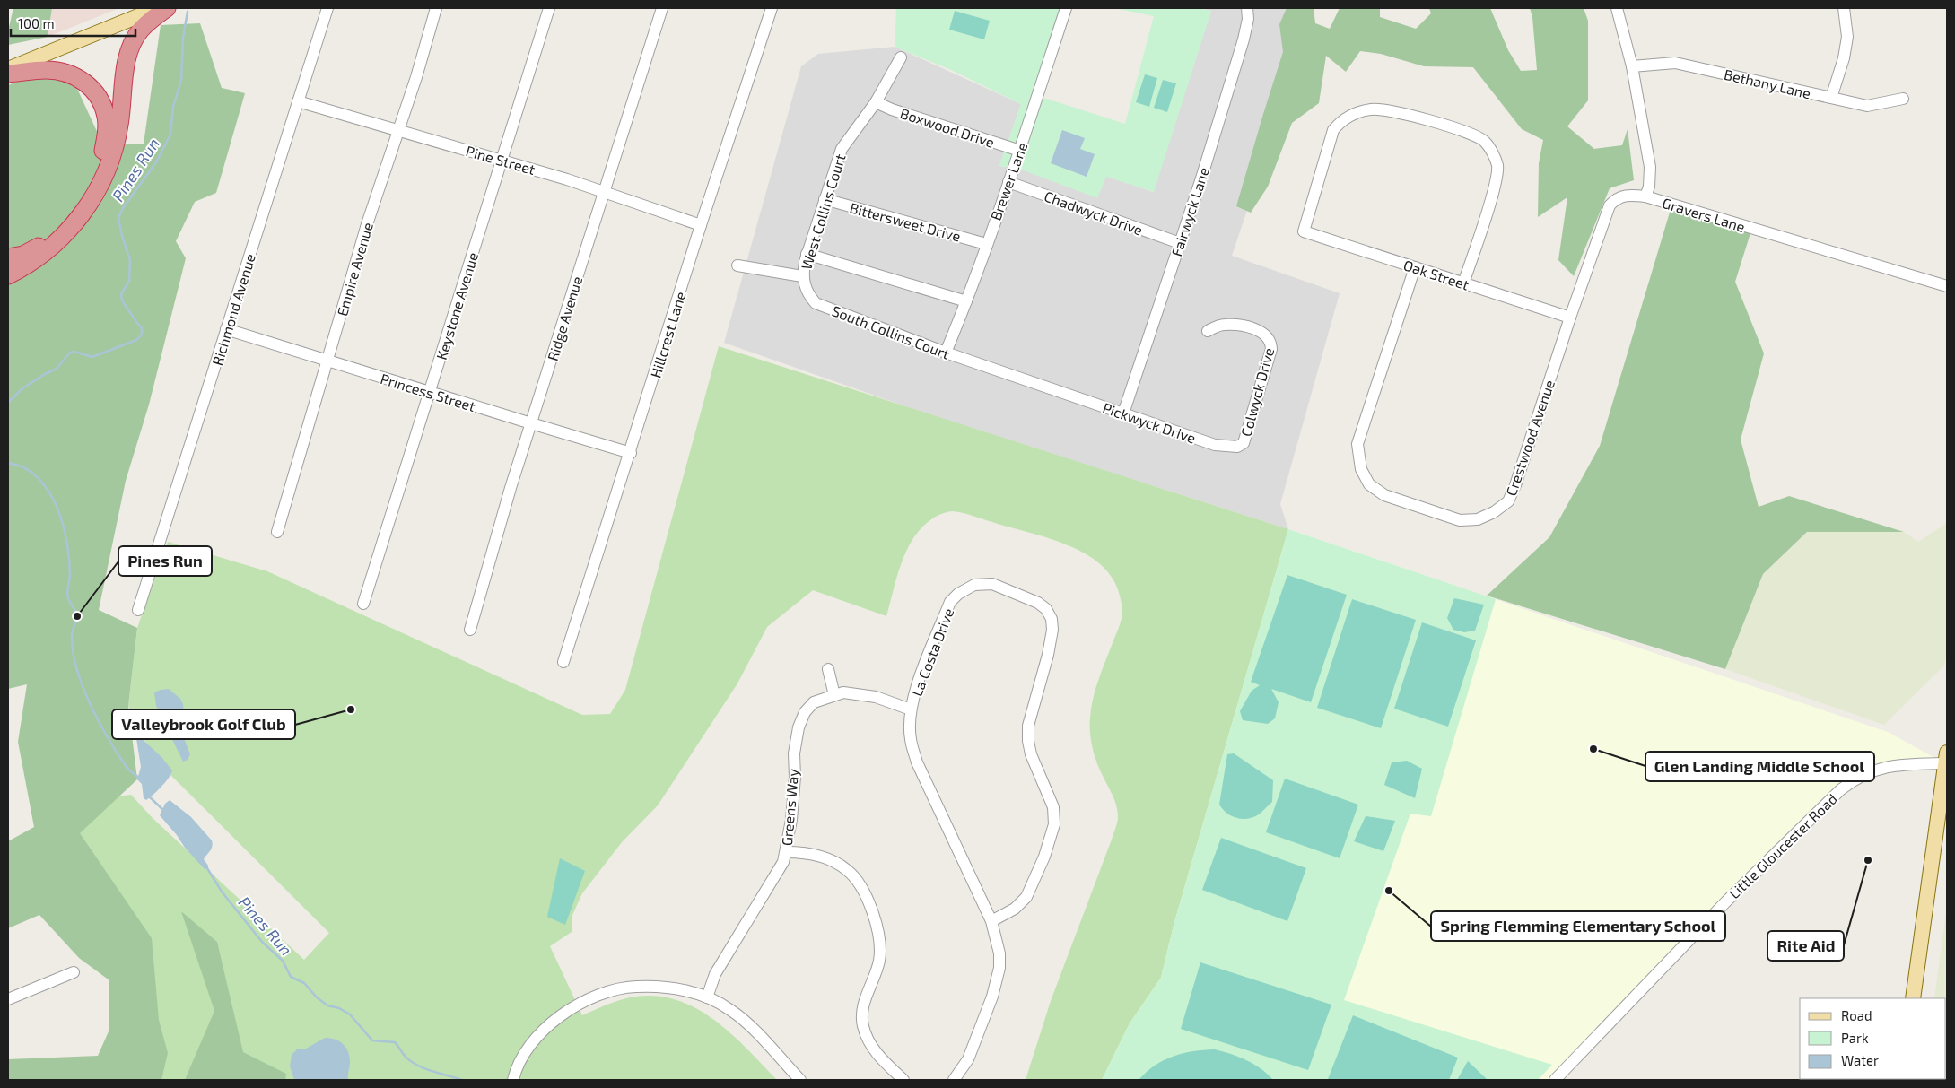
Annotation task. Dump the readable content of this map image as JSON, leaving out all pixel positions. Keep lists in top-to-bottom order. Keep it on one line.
{"streets":{"street":["Bethany Lane","Boxwood Drive","Pine Street","Brewer Lane","West Collins Court","Fairwyck Lane","Chadwyck Drive","Gravers Lane","Bittersweet Drive","Empire Avenue","Oak Street","Keystone Avenue","Richmond Avenue","Ridge Avenue","South Collins Court","Hillcrest Lane","Princess Street","Colwyck Drive","Pickwyck Drive","Crestwood Avenue","La Costa Drive","Greens Way","Little Gloucester Road"]},"crossings":[["Bethany Lane","Gravers Lane"],["Boxwood Drive","Brewer Lane"],["Boxwood Drive","West Collins Court"],["Pine Street","Empire Avenue"],["Pine Street","Keystone Avenue"],["Pine Street","Richmond Avenue"],["Pine Street","Ridge Avenue"],["Pine Street","Hillcrest Lane"],["Brewer Lane","Chadwyck Drive"],["Brewer Lane","Bittersweet Drive"],["Brewer Lane","South Collins Court"],["West Collins Court","Bittersweet Drive"],["West Collins Court","South Collins Court"],["Fairwyck Lane","Chadwyck Drive"],["Fairwyck Lane","Pickwyck Drive"],["Gravers Lane","Crestwood Avenue"],["Empire Avenue","Princess Street"],["Oak Street","Crestwood Avenue"],["Keystone Avenue","Princess Street"],["Richmond Avenue","Princess Street"],["Ridge Avenue","Princess Street"],["South Collins Court","Pickwyck Drive"],["Hillcrest Lane","Princess Street"],["Colwyck Drive","Pickwyck Drive"],["La Costa Drive","Greens Way"]],"water":["Pines Run"],"places":["Pines Run","Valleybrook Golf Club","Glen Landing Middle School","Rite Aid","Spring Flemming Elementary School"],"legend":["Road","Park","Water"],"scale_bar":"100 m"}
